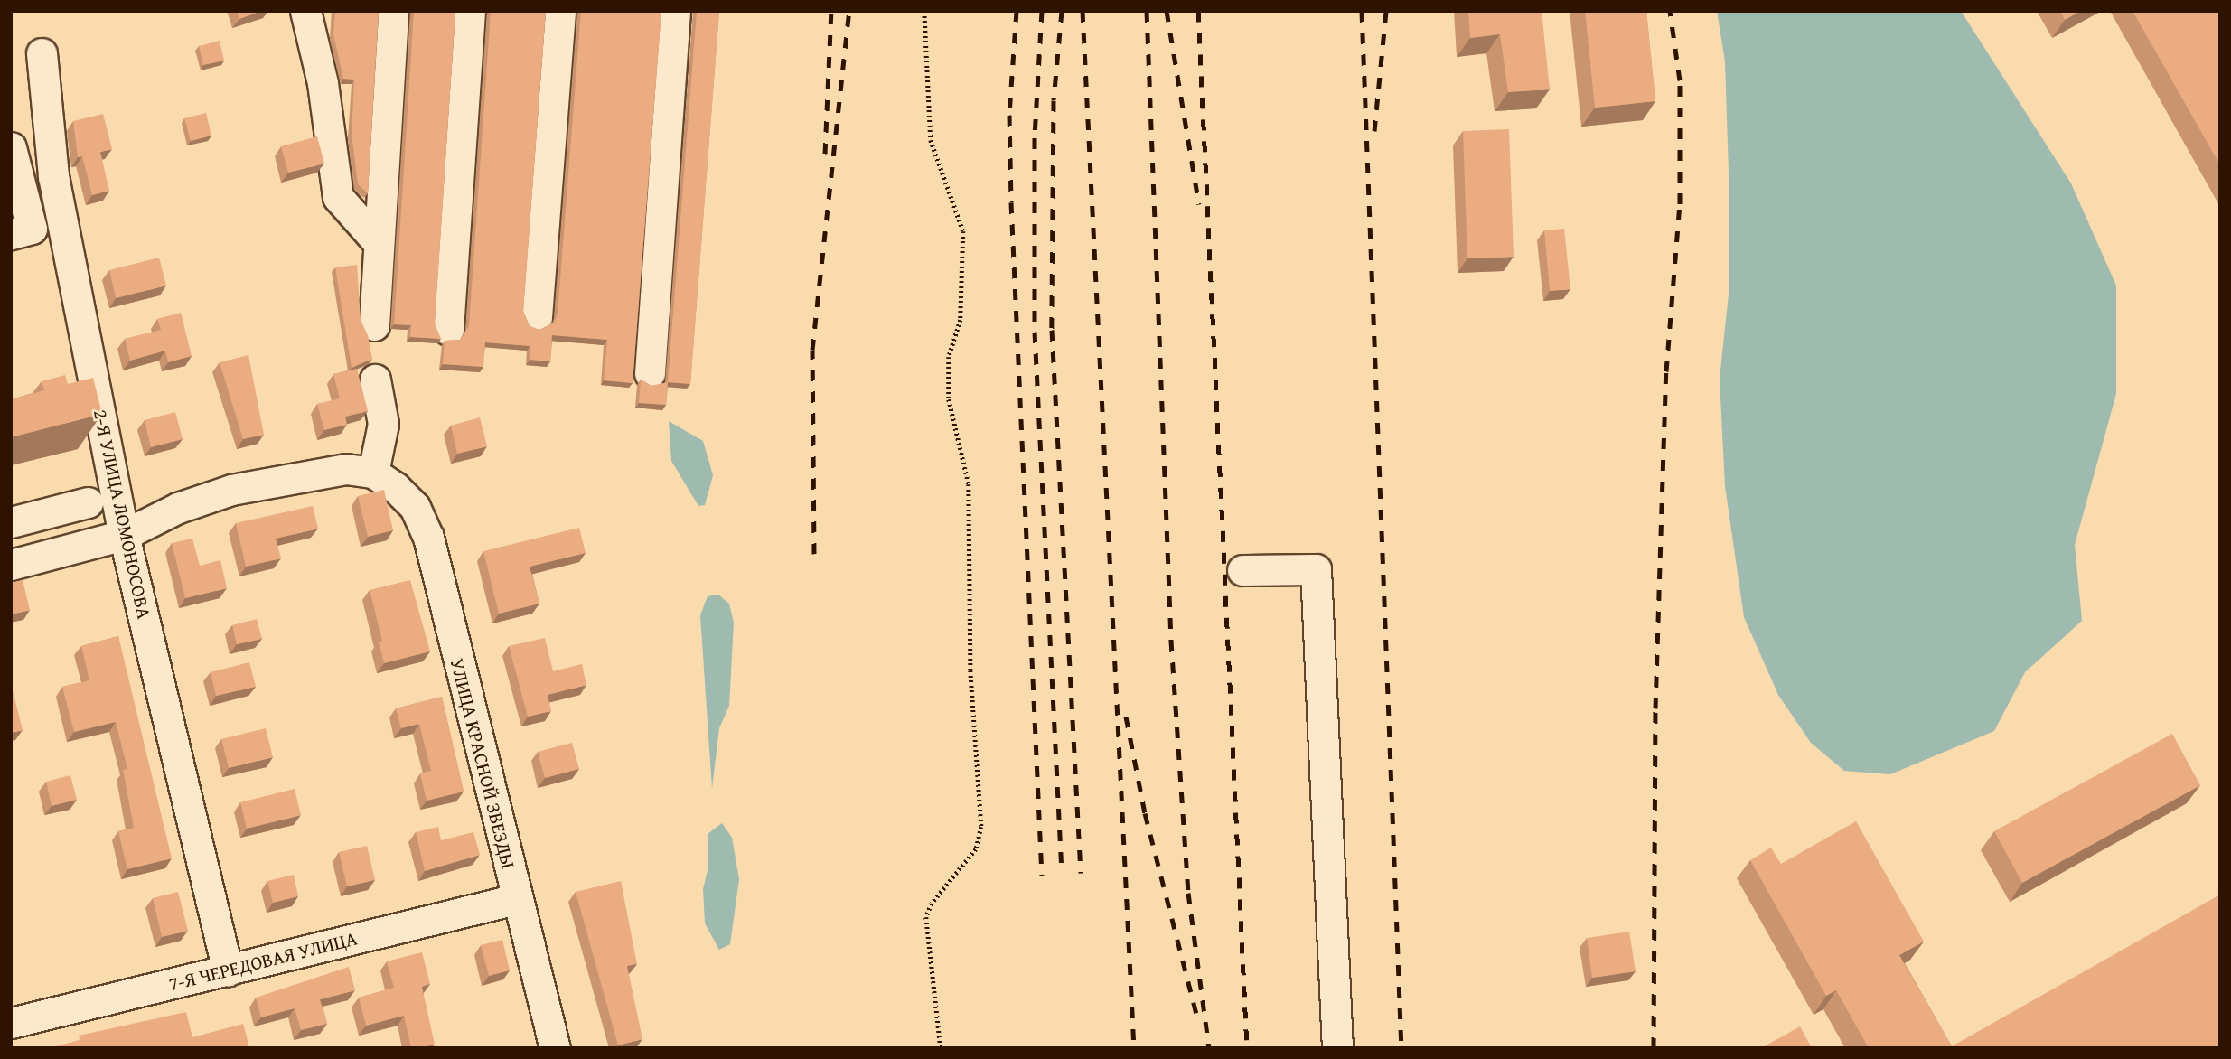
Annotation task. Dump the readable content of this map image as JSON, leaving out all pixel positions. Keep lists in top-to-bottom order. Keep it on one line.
{"streets":{"street":["2-Я УЛИЦА ЛОМОНОСОВА","УЛИЦА КРАСНОЙ ЗВЕЗДЫ","7-Я ЧЕРЕДОВАЯ УЛИЦА"]},"crossings":[["2-Я УЛИЦА ЛОМОНОСОВА","7-Я ЧЕРЕДОВАЯ УЛИЦА"],["УЛИЦА КРАСНОЙ ЗВЕЗДЫ","7-Я ЧЕРЕДОВАЯ УЛИЦА"]]}
